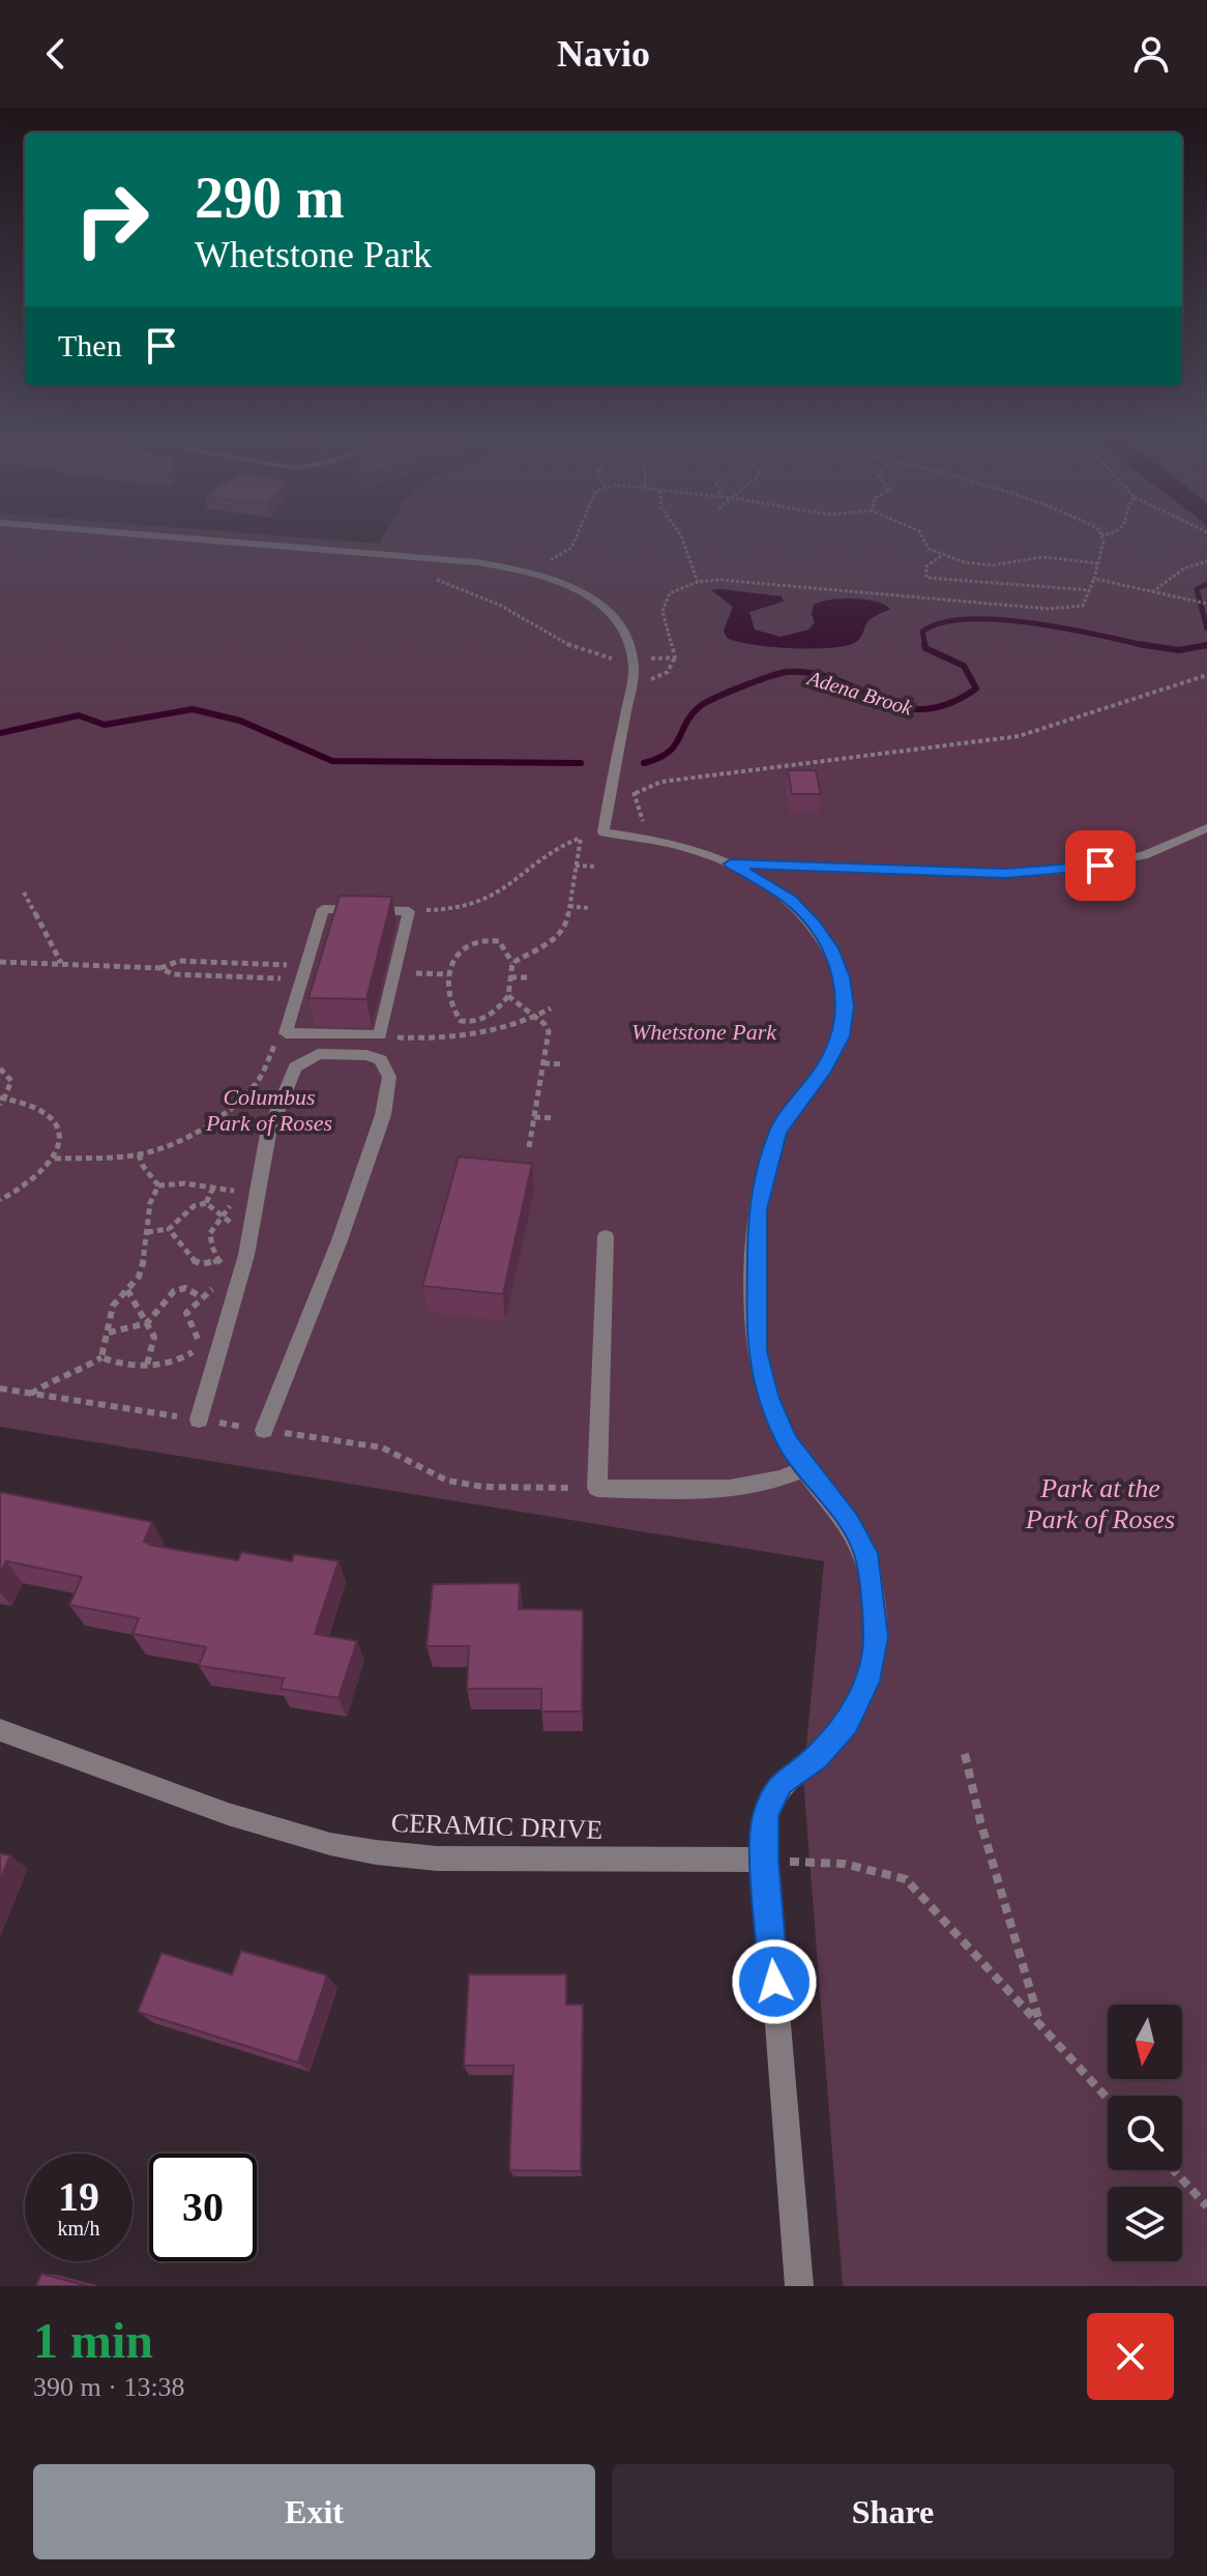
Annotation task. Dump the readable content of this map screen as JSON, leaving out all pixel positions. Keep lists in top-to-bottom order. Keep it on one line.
{"streets":{"street":["CERAMIC DRIVE"]},"water":["Adena Brook"],"parks":["Whetstone Park","Columbus Park of Roses","Park at the Park of Roses"],"north":"bottom","page":{"header":"Navio","turn":["290 m","Whetstone Park"],"then":"Then","speed":"19 km/h","limit":"30","heading":["1 min","390 m · 13:38"],"buttons":["Exit","Share"]}}
